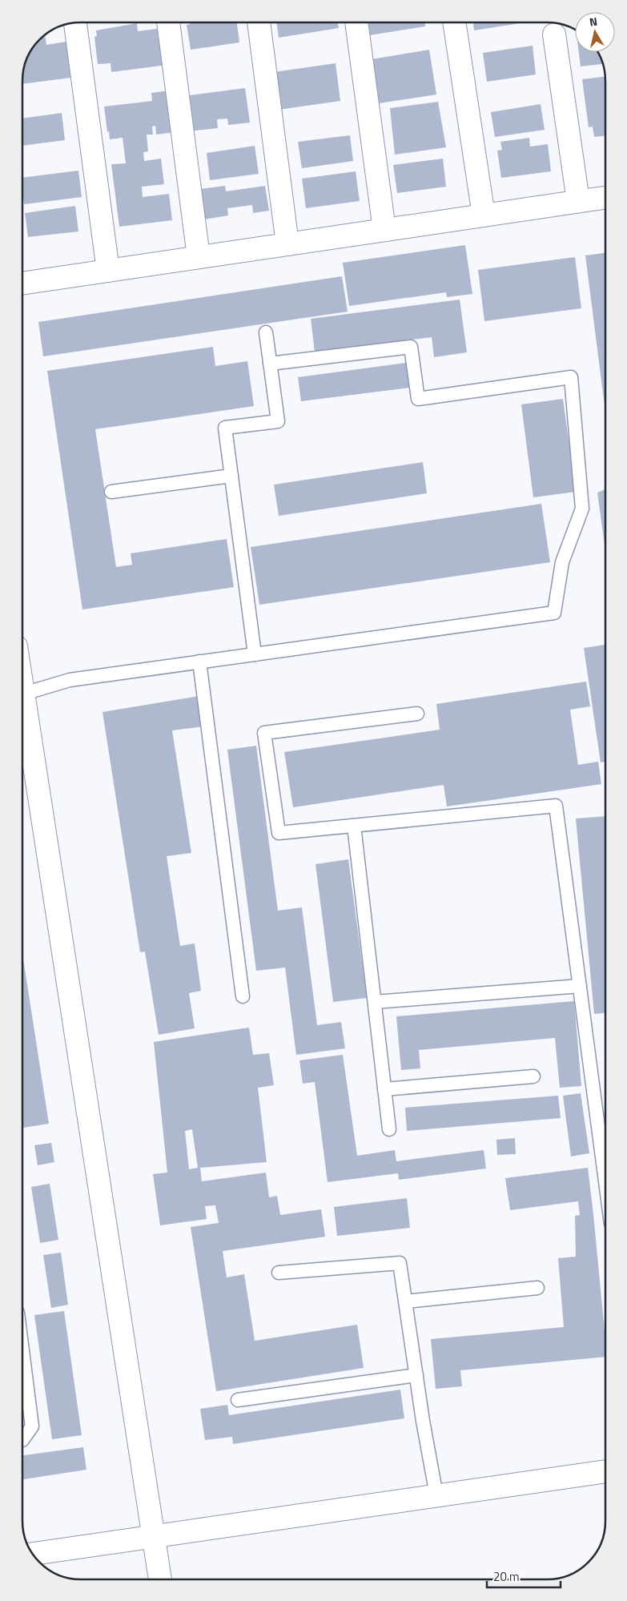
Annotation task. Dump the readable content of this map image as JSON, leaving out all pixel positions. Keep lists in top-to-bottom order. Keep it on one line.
{"scale_bar":"20 m","north":"top"}
